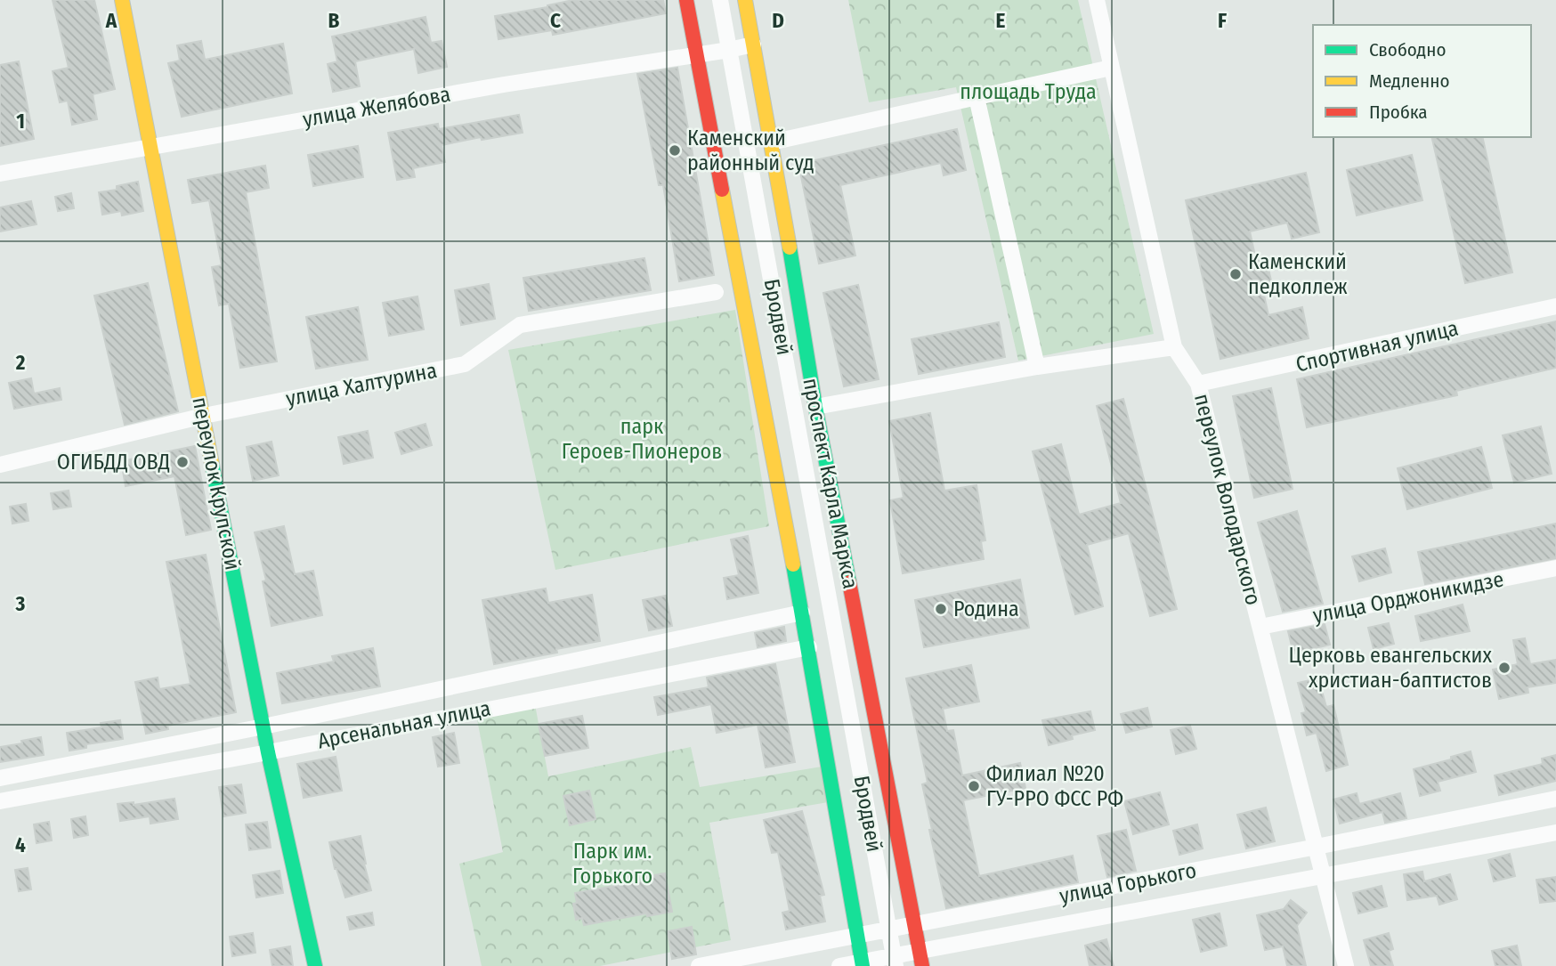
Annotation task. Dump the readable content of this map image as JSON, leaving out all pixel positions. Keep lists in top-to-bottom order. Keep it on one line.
{"streets":{"street":["улица Желябова","Бродвей","Спортивная улица","улица Халтурина","переулок Крупской","проспект Карла Маркса","переулок Володарского","улица Орджоникидзе","Арсенальная улица","улица Горького"]},"crossings":[["улица Желябова","Бродвей"],["улица Желябова","переулок Крупской"],["улица Желябова","проспект Карла Маркса"],["Бродвей","улица Горького"],["Спортивная улица","переулок Володарского"],["улица Халтурина","переулок Крупской"],["переулок Крупской","Арсенальная улица"],["проспект Карла Маркса","улица Горького"],["переулок Володарского","улица Орджоникидзе"],["переулок Володарского","улица Горького"]],"parks":["площадь Труда","парк Героев-Пионеров","Парк им. Горького"],"places":["Каменский районный суд","Каменский педколлеж","ОГИБДД ОВД","Родина","Церковь евангельских христиан-баптистов","Филиал №20 ГУ-РРО ФСС РФ"],"legend":["Свободно","Медленно","Пробка"],"grid":{"columns":["A","B","C","D","E","F"],"rows":["1","2","3","4"]}}
